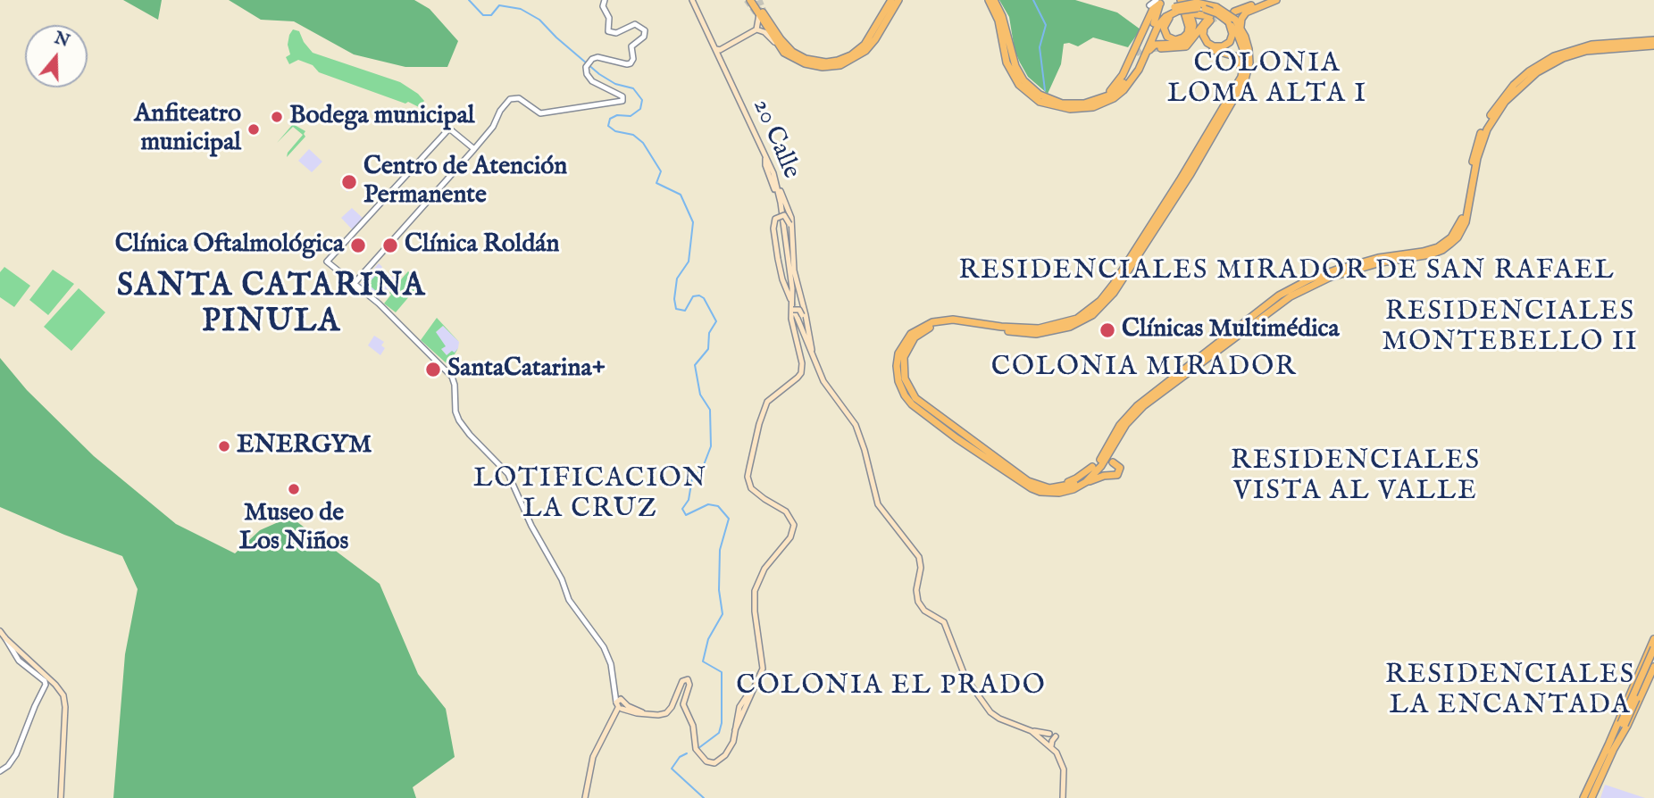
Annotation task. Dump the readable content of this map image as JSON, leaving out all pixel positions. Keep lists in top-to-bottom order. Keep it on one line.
{"streets":{"main road":["20 Calle"]},"districts":["COLONIA LOMA ALTA I","RESIDENCIALES MIRADOR DE SAN RAFAEL","SANTA CATARINA PINULA","RESIDENCIALES MONTEBELLO II","COLONIA MIRADOR","RESIDENCIALES VISTA AL VALLE","LOTIFICACION LA CRUZ","RESIDENCIALES LA ENCANTADA","COLONIA EL PRADO"],"places":["Bodega municipal","Anfiteatro municipal","Centro de Atención Permanente","Clínica Oftalmológica","Clínica Roldán","Clínicas Multimédica","SantaCatarina+","ENERGYM","Museo de Los Niños"],"north":"top"}
